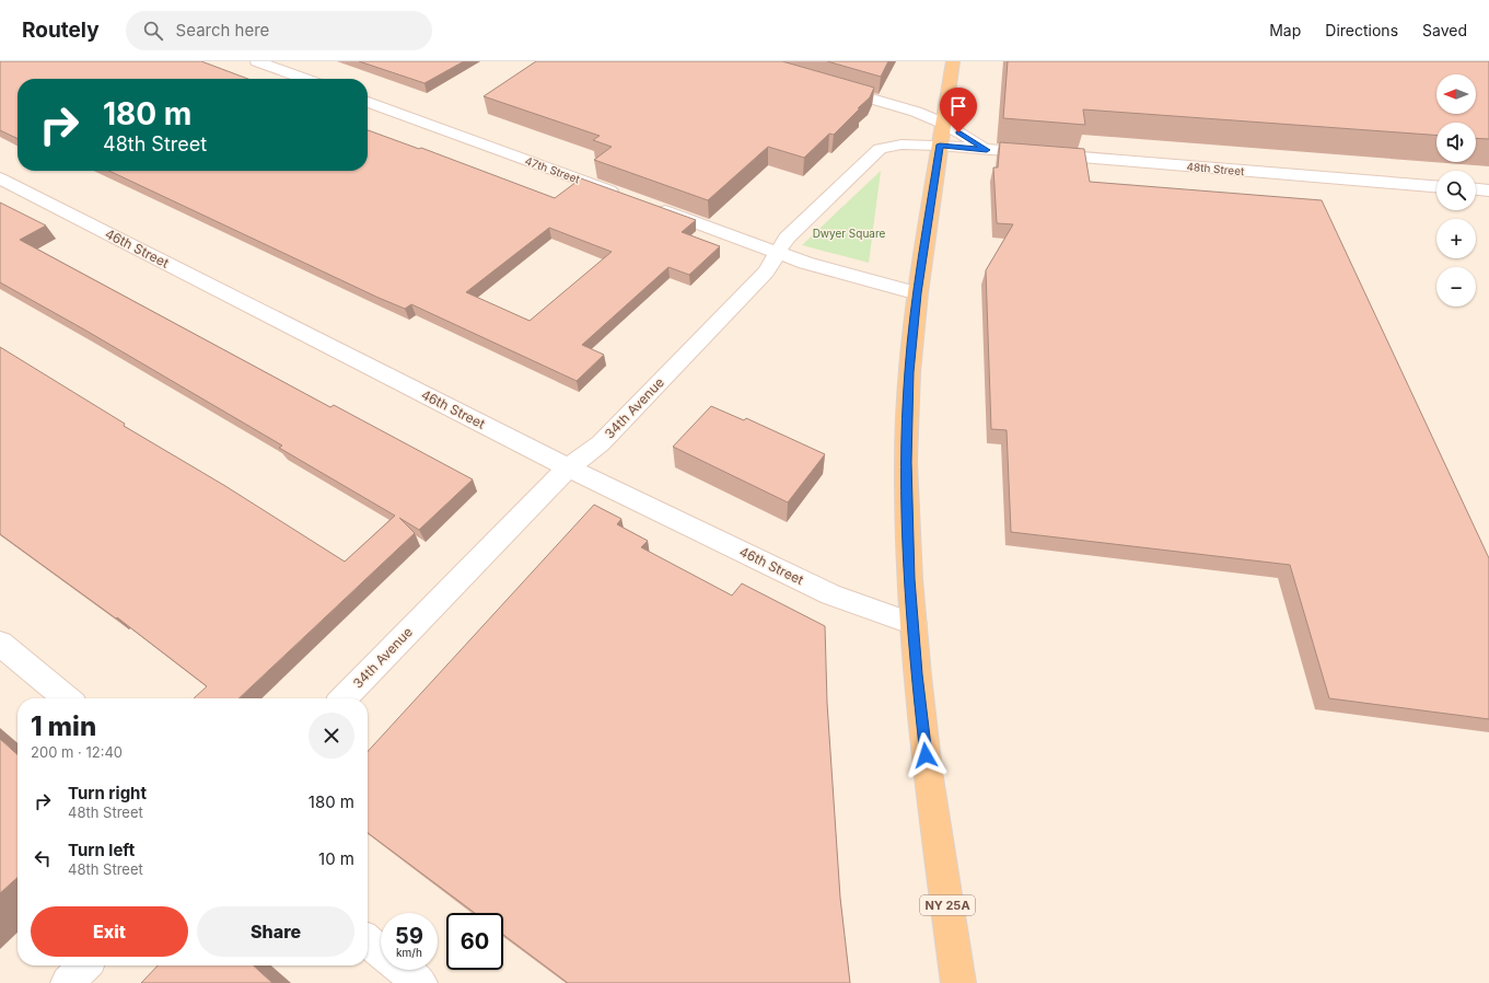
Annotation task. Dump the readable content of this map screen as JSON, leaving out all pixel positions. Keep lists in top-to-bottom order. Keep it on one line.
{"streets":{"main road":["NY 25A"],"street":["48th Street","47th Street","46th Street","34th Avenue"]},"crossings":[["48th Street","34th Avenue"],["48th Street","NY 25A"],["46th Street","34th Avenue"],["46th Street","NY 25A"],["34th Avenue","NY 25A"]],"parks":["Dwyer Square"],"north":"left","page":{"header":"Routely","search":"Search here","nav":["Map","Directions","Saved"],"map_buttons":["+","−"],"turn":["180 m","48th Street"],"heading":["1 min","200 m · 12:40"],"list":[{"name":"Turn right","note":"48th Street","value":"180 m"},{"name":"Turn left","note":"48th Street","value":"10 m"}],"buttons":["Exit","Share"],"speed":"59 km/h","limit":"60"}}
